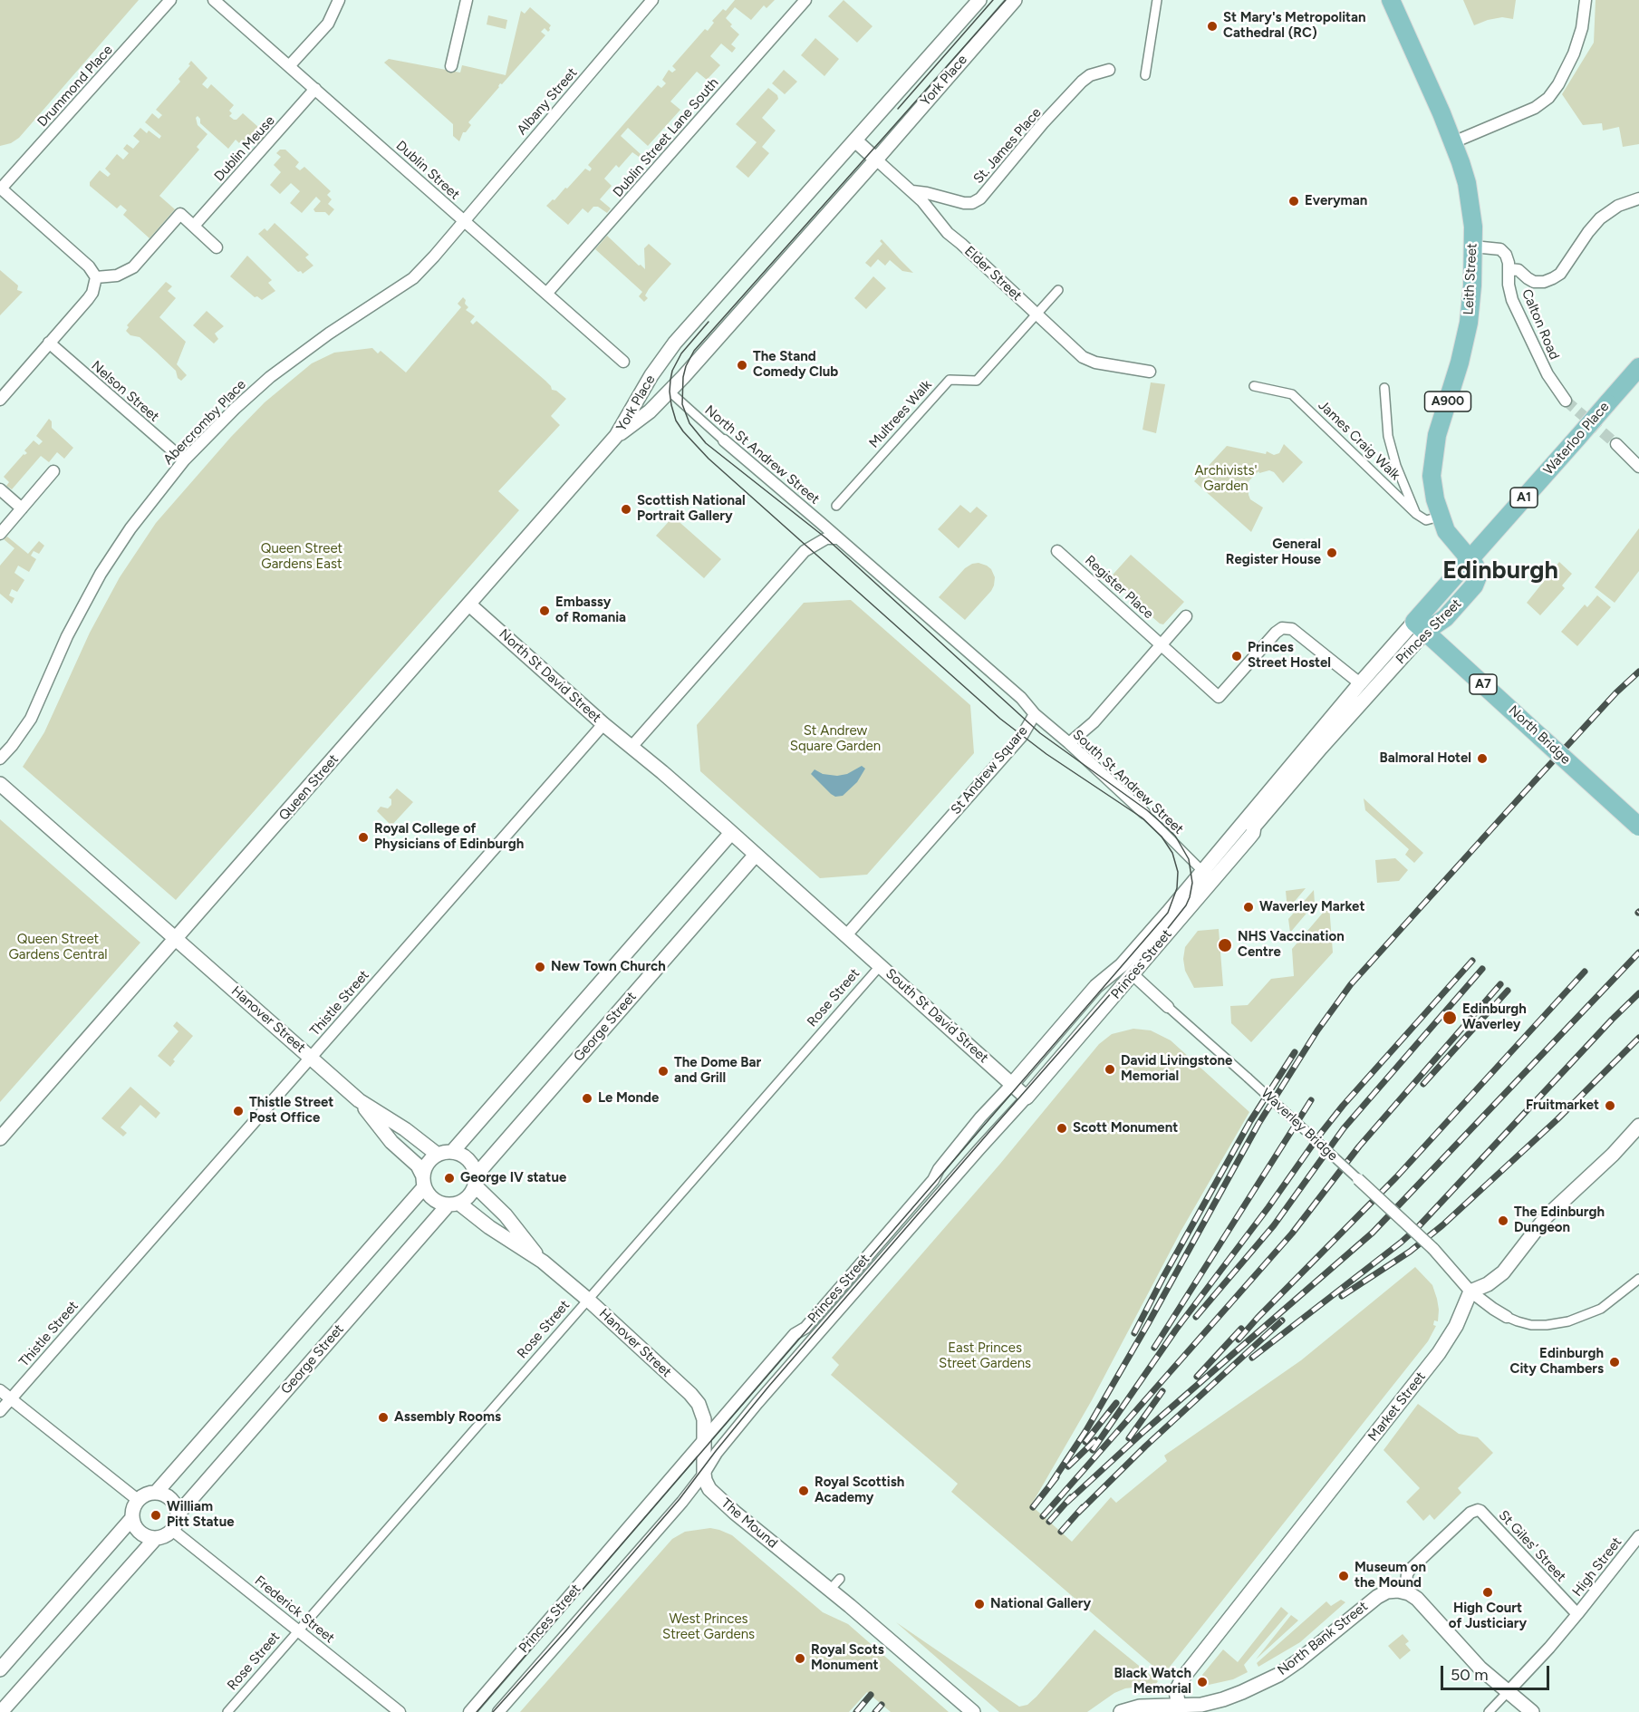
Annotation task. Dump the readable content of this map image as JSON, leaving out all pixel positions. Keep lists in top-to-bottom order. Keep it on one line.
{"streets":{"main road":["Leith Street","A900","Waterloo Place","A1","Princes Street","A7","North Bridge"],"street":["York Place","Drummond Place","Albany Street","Dublin Street Lane South","St. James Place","Dublin Meuse","Dublin Street","Elder Street","Calton Road","Nelson Street","Multrees Walk","Abercromby Place","James Craig Walk","North St Andrew Street","Register Place","North St David Street","St Andrew Square","South St Andrew Street","Queen Street","Rose Street","Thistle Street","South St David Street","Hanover Street","George Street","Waverley Bridge","Market Street","The Mound","St Giles' Street","High Street","Frederick Street","North Bank Street"]},"crossings":[["York Place","Elder Street"],["York Place","North St Andrew Street"],["York Place","Queen Street"],["Albany Street","Dublin Street"],["Albany Street","Abercromby Place"],["Dublin Street Lane South","Dublin Street"],["St. James Place","Elder Street"],["Dublin Meuse","Dublin Street"],["Dublin Street","Abercromby Place"],["Elder Street","Multrees Walk"],["Leith Street","Calton Road"],["Leith Street","A900"],["Leith Street","Waterloo Place"],["Leith Street","Princes Street"],["Nelson Street","Abercromby Place"],["A900","Princes Street"],["Waterloo Place","Princes Street"],["North St Andrew Street","St Andrew Square"],["Register Place","Princes Street"],["Princes Street","North Bridge"],["Princes Street","South St Andrew Street"],["Princes Street","South St David Street"],["Princes Street","Hanover Street"],["Princes Street","Waverley Bridge"],["Princes Street","The Mound"],["North St David Street","Queen Street"],["North St David Street","Thistle Street"],["St Andrew Square","South St Andrew Street"],["St Andrew Square","South St David Street"],["Queen Street","Hanover Street"],["Rose Street","South St David Street"],["Rose Street","Hanover Street"],["Rose Street","Frederick Street"],["Thistle Street","Hanover Street"],["Hanover Street","George Street"],["George Street","Frederick Street"],["Waverley Bridge","Market Street"],["Market Street","North Bank Street"],["St Giles' Street","High Street"],["St Giles' Street","North Bank Street"]],"districts":["Edinburgh"],"parks":["Archivists' Garden","Queen Street Gardens East","St Andrew Square Garden","Queen Street Gardens Central","East Princes Street Gardens","West Princes Street Gardens"],"places":["St Mary's Metropolitan Cathedral (RC)","Everyman","The Stand Comedy Club","Scottish National Portrait Gallery","General Register House","Embassy of Romania","Princes Street Hostel","Balmoral Hotel","Royal College of Physicians of Edinburgh","Waverley Market","NHS Vaccination Centre","New Town Church","Edinburgh Waverley","David Livingstone Memorial","The Dome Bar and Grill","Le Monde","Fruitmarket","Thistle Street Post Office","Scott Monument","George IV statue","The Edinburgh Dungeon","Edinburgh City Chambers","Assembly Rooms","Royal Scottish Academy","William Pitt Statue","Museum on the Mound","High Court of Justiciary","National Gallery","Royal Scots Monument","Black Watch Memorial"],"scale_bar":"50 m"}
